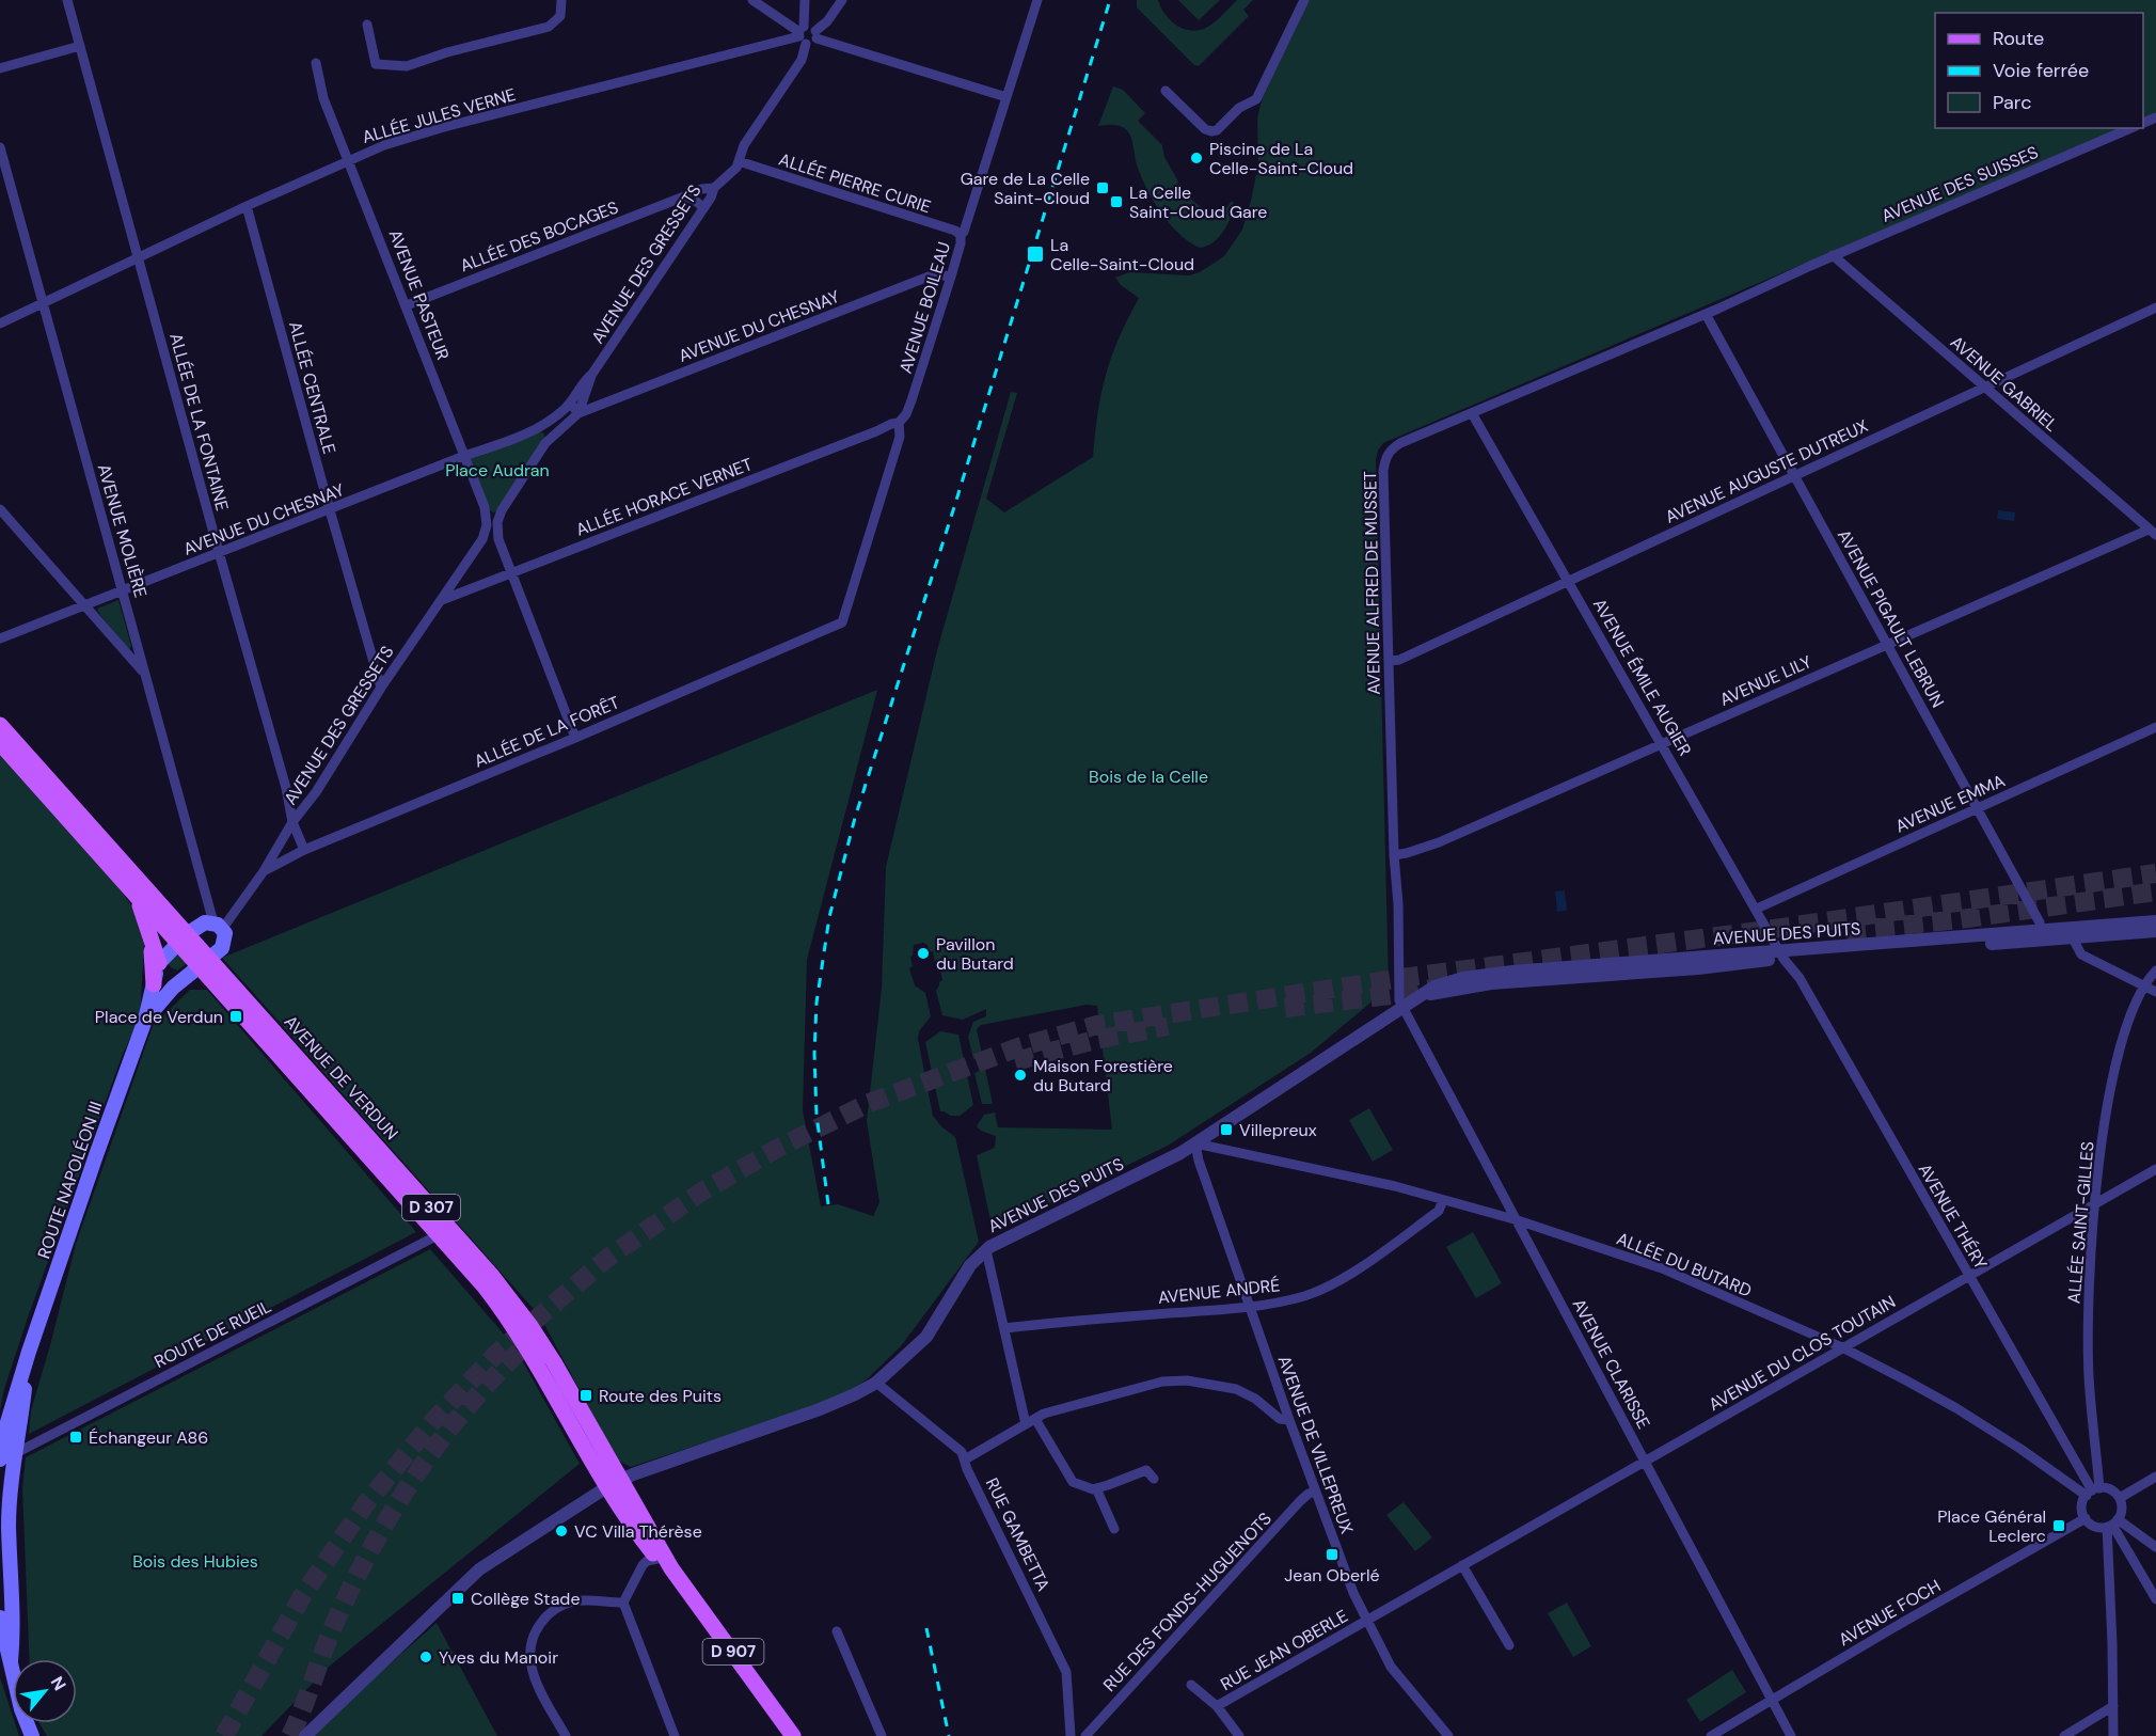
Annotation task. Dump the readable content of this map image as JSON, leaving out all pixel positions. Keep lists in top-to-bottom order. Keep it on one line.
{"streets":{"main road":["AVENUE DE VERDUN","ROUTE NAPOLÉON III","D 307","D 907"],"street":["ALLÉE JULES VERNE","ALLÉE PIERRE CURIE","AVENUE DES SUISSES","ALLÉE DES BOCAGES","AVENUE DES GRESSETS","AVENUE PASTEUR","AVENUE BOILEAU","AVENUE DU CHESNAY","AVENUE GABRIEL","ALLÉE CENTRALE","ALLÉE DE LA FONTAINE","AVENUE AUGUSTE DUTREUX","ALLÉE HORACE VERNET","AVENUE MOLIÈRE","AVENUE ALFRED DE MUSSET","AVENUE PIGAULT LEBRUN","AVENUE ÉMILE AUGIER","AVENUE LILY","ALLÉE DE LA FORÊT","AVENUE EMMA","AVENUE DES PUITS","AVENUE THÉRY","ALLÉE SAINT-GILLES","ALLÉE DU BUTARD","AVENUE ANDRÉ","ROUTE DE RUEIL","AVENUE DU CLOS TOUTAIN","AVENUE CLARISSE","AVENUE DE VILLEPREUX","RUE GAMBETTA","RUE DES FONDS-HUGUENOTS","AVENUE FOCH","RUE JEAN OBERLE"]},"crossings":[["ALLÉE JULES VERNE","AVENUE DES GRESSETS"],["ALLÉE JULES VERNE","AVENUE PASTEUR"],["ALLÉE JULES VERNE","ALLÉE CENTRALE"],["ALLÉE JULES VERNE","ALLÉE DE LA FONTAINE"],["ALLÉE JULES VERNE","AVENUE MOLIÈRE"],["ALLÉE PIERRE CURIE","AVENUE DES GRESSETS"],["ALLÉE PIERRE CURIE","AVENUE BOILEAU"],["AVENUE DES SUISSES","AVENUE GABRIEL"],["AVENUE DES SUISSES","AVENUE ALFRED DE MUSSET"],["ALLÉE DES BOCAGES","AVENUE DES GRESSETS"],["ALLÉE DES BOCAGES","AVENUE PASTEUR"],["AVENUE DES GRESSETS","AVENUE PASTEUR"],["AVENUE DES GRESSETS","AVENUE DU CHESNAY"],["AVENUE DES GRESSETS","ALLÉE CENTRALE"],["AVENUE DES GRESSETS","ALLÉE DE LA FONTAINE"],["AVENUE DES GRESSETS","ALLÉE HORACE VERNET"],["AVENUE DES GRESSETS","AVENUE MOLIÈRE"],["AVENUE DES GRESSETS","ALLÉE DE LA FORÊT"],["AVENUE PASTEUR","AVENUE DU CHESNAY"],["AVENUE BOILEAU","AVENUE DU CHESNAY"],["AVENUE BOILEAU","ALLÉE HORACE VERNET"],["AVENUE BOILEAU","ALLÉE DE LA FORÊT"],["AVENUE DU CHESNAY","ALLÉE CENTRALE"],["AVENUE DU CHESNAY","ALLÉE DE LA FONTAINE"],["AVENUE DU CHESNAY","AVENUE MOLIÈRE"],["AVENUE GABRIEL","AVENUE AUGUSTE DUTREUX"],["AVENUE GABRIEL","AVENUE ALFRED DE MUSSET"],["AVENUE GABRIEL","AVENUE LILY"],["ALLÉE DE LA FONTAINE","ALLÉE DE LA FORÊT"],["AVENUE AUGUSTE DUTREUX","AVENUE ALFRED DE MUSSET"],["AVENUE AUGUSTE DUTREUX","AVENUE PIGAULT LEBRUN"],["AVENUE AUGUSTE DUTREUX","AVENUE ÉMILE AUGIER"],["AVENUE ALFRED DE MUSSET","AVENUE PIGAULT LEBRUN"],["AVENUE ALFRED DE MUSSET","AVENUE ÉMILE AUGIER"],["AVENUE ALFRED DE MUSSET","AVENUE LILY"],["AVENUE ALFRED DE MUSSET","AVENUE DES PUITS"],["AVENUE ALFRED DE MUSSET","AVENUE CLARISSE"],["AVENUE PIGAULT LEBRUN","AVENUE LILY"],["AVENUE PIGAULT LEBRUN","AVENUE EMMA"],["AVENUE PIGAULT LEBRUN","AVENUE DES PUITS"],["AVENUE ÉMILE AUGIER","AVENUE LILY"],["AVENUE ÉMILE AUGIER","AVENUE EMMA"],["AVENUE ÉMILE AUGIER","AVENUE DES PUITS"],["AVENUE ÉMILE AUGIER","AVENUE THÉRY"],["AVENUE DES PUITS","AVENUE DE VERDUN"],["AVENUE DES PUITS","AVENUE THÉRY"],["AVENUE DES PUITS","ALLÉE DU BUTARD"],["AVENUE DES PUITS","AVENUE CLARISSE"],["AVENUE DES PUITS","AVENUE DE VILLEPREUX"],["AVENUE DES PUITS","RUE GAMBETTA"],["AVENUE DES PUITS","D 907"],["AVENUE DE VERDUN","ROUTE NAPOLÉON III"],["AVENUE DE VERDUN","ROUTE DE RUEIL"],["AVENUE DE VERDUN","D 907"],["ROUTE NAPOLÉON III","ROUTE DE RUEIL"],["AVENUE THÉRY","ALLÉE SAINT-GILLES"],["AVENUE THÉRY","ALLÉE DU BUTARD"],["AVENUE THÉRY","AVENUE DU CLOS TOUTAIN"],["AVENUE THÉRY","AVENUE FOCH"],["ALLÉE SAINT-GILLES","ALLÉE DU BUTARD"],["ALLÉE SAINT-GILLES","AVENUE DU CLOS TOUTAIN"],["ALLÉE SAINT-GILLES","AVENUE FOCH"],["ALLÉE DU BUTARD","AVENUE ANDRÉ"],["ALLÉE DU BUTARD","AVENUE DU CLOS TOUTAIN"],["ALLÉE DU BUTARD","AVENUE CLARISSE"],["ALLÉE DU BUTARD","AVENUE DE VILLEPREUX"],["ALLÉE DU BUTARD","AVENUE FOCH"],["AVENUE ANDRÉ","AVENUE DE VILLEPREUX"],["AVENUE DU CLOS TOUTAIN","AVENUE CLARISSE"],["AVENUE DU CLOS TOUTAIN","AVENUE DE VILLEPREUX"],["AVENUE DU CLOS TOUTAIN","RUE JEAN OBERLE"],["AVENUE CLARISSE","AVENUE FOCH"],["AVENUE DE VILLEPREUX","RUE DES FONDS-HUGUENOTS"],["AVENUE DE VILLEPREUX","RUE JEAN OBERLE"]],"parks":["Place Audran","Bois de la Celle","Bois des Hubies"],"places":{"other":["Piscine de La Celle-Saint-Cloud","Pavillon du Butard","Maison Forestière du Butard","VC Villa Thérèse","Yves du Manoir"],"transit":["Gare de La Celle Saint-Cloud","La Celle Saint-Cloud Gare","La Celle-Saint-Cloud","Place de Verdun","Villepreux","Route des Puits","Échangeur A86","Place Général Leclerc","Jean Oberlé","Collège Stade"]},"legend":["Route","Voie ferrée","Parc"],"north":"top right"}
